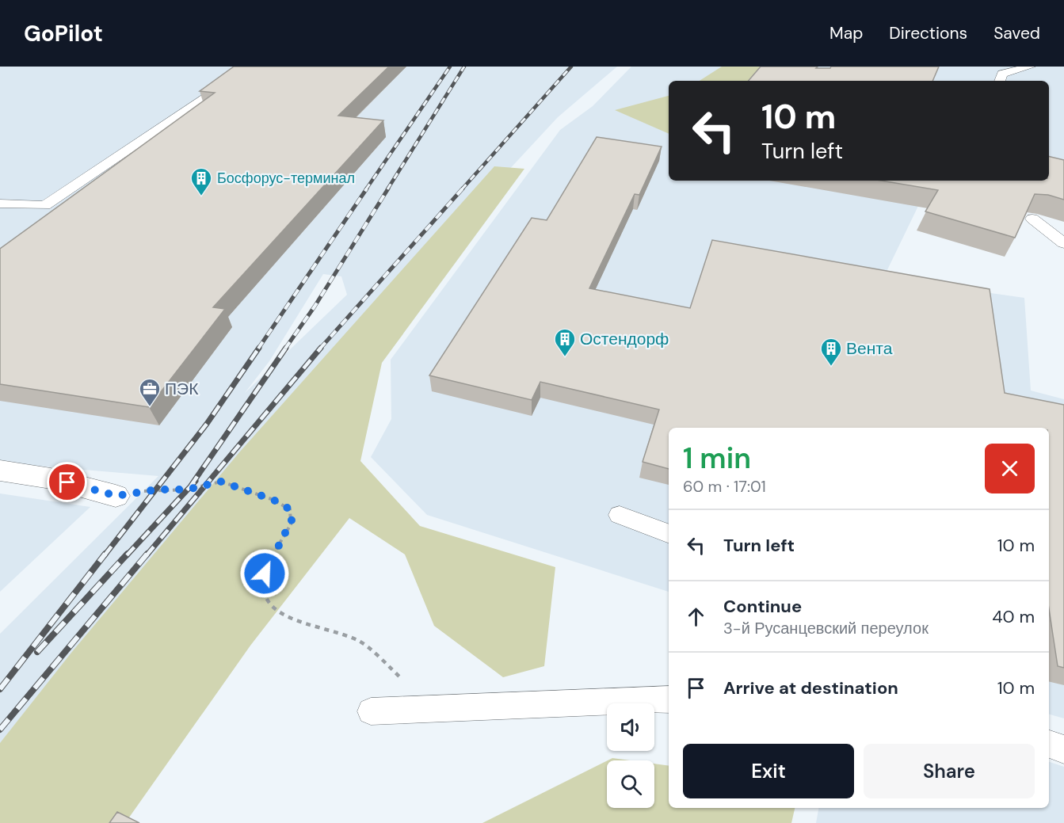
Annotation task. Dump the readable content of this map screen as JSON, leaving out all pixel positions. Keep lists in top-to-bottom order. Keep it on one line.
{"places":{"building":["Босфорус-терминал","Остендорф","Вента"],"office":["ПЭК"]},"page":{"header":"GoPilot","nav":["Map","Directions","Saved"],"turn":["10 m","Turn left"],"heading":["1 min","60 m · 17:01"],"list":[{"name":"Turn left","value":"10 m"},{"name":"Continue","note":"3-й Русанцевский переулок","value":"40 m"},{"name":"Arrive at destination","value":"10 m"}],"buttons":["Exit","Share"]}}
